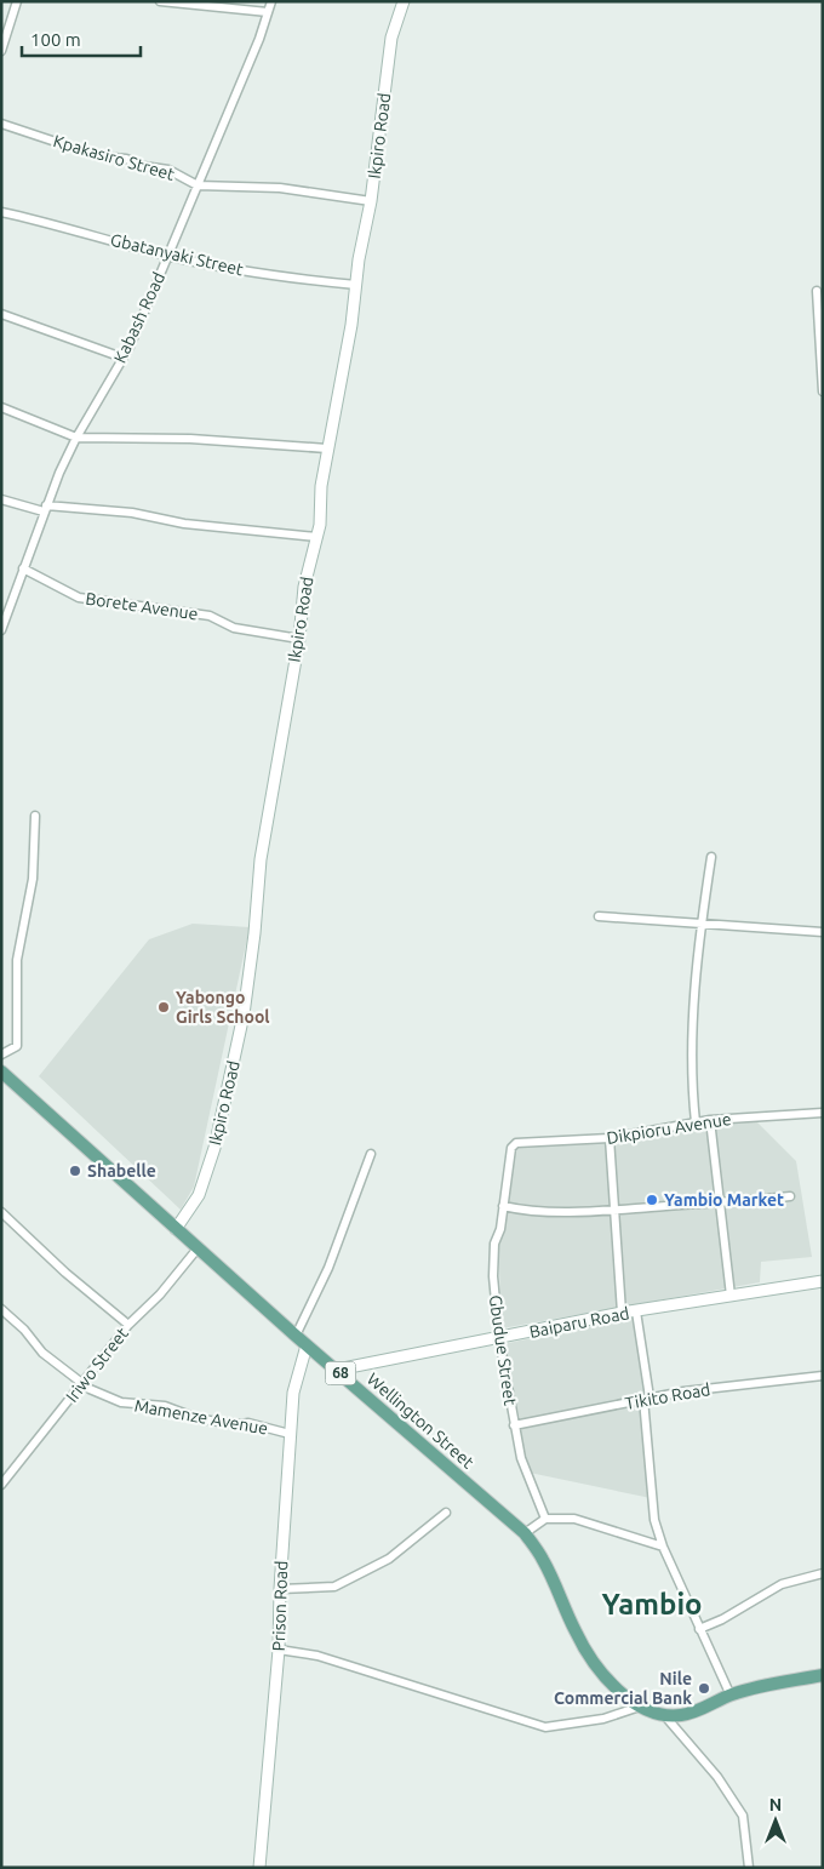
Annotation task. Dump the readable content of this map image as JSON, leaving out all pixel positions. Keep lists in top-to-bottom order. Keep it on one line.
{"streets":{"main road":["68","Wellington Street"],"street":["Ikpiro Road","Kpakasiro Street","Gbatanyaki Street","Kabash Road","Borete Avenue","Dikpioru Avenue","Baiparu Road","Gbudue Street","Iriwo Street","Tikito Road","Mamenze Avenue","Prison Road"]},"crossings":[["Ikpiro Road","Kpakasiro Street"],["Ikpiro Road","Gbatanyaki Street"],["Ikpiro Road","Borete Avenue"],["Ikpiro Road","Wellington Street"],["Kpakasiro Street","Kabash Road"],["Gbatanyaki Street","Kabash Road"],["Kabash Road","Borete Avenue"],["Dikpioru Avenue","Gbudue Street"],["Baiparu Road","Gbudue Street"],["Baiparu Road","Wellington Street"],["Gbudue Street","Tikito Road"],["Iriwo Street","Mamenze Avenue"],["Iriwo Street","Wellington Street"],["Mamenze Avenue","Prison Road"],["Wellington Street","Prison Road"]],"districts":["Yambio"],"places":["Yabongo Girls School","Shabelle","Yambio Market","Nile Commercial Bank"],"scale_bar":"100 m","north":"top"}
